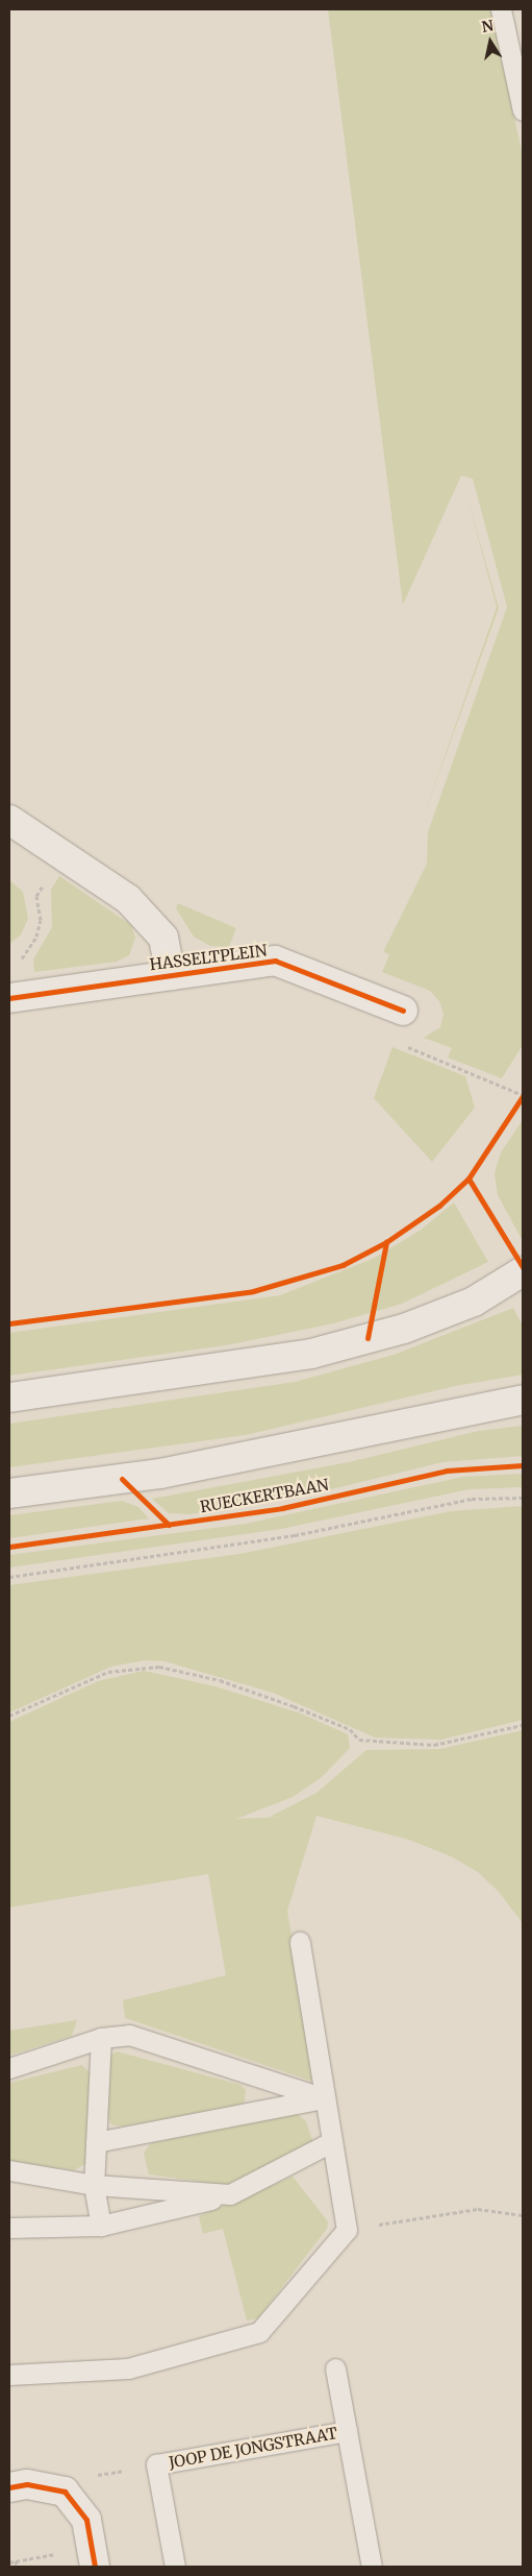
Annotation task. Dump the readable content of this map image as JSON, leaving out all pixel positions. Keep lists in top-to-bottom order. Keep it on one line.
{"streets":{"main road":["HASSELTPLEIN"],"lane":["JOOP DE JONGSTRAAT"],"cycle path":["RUECKERTBAAN"]},"north":"top"}
